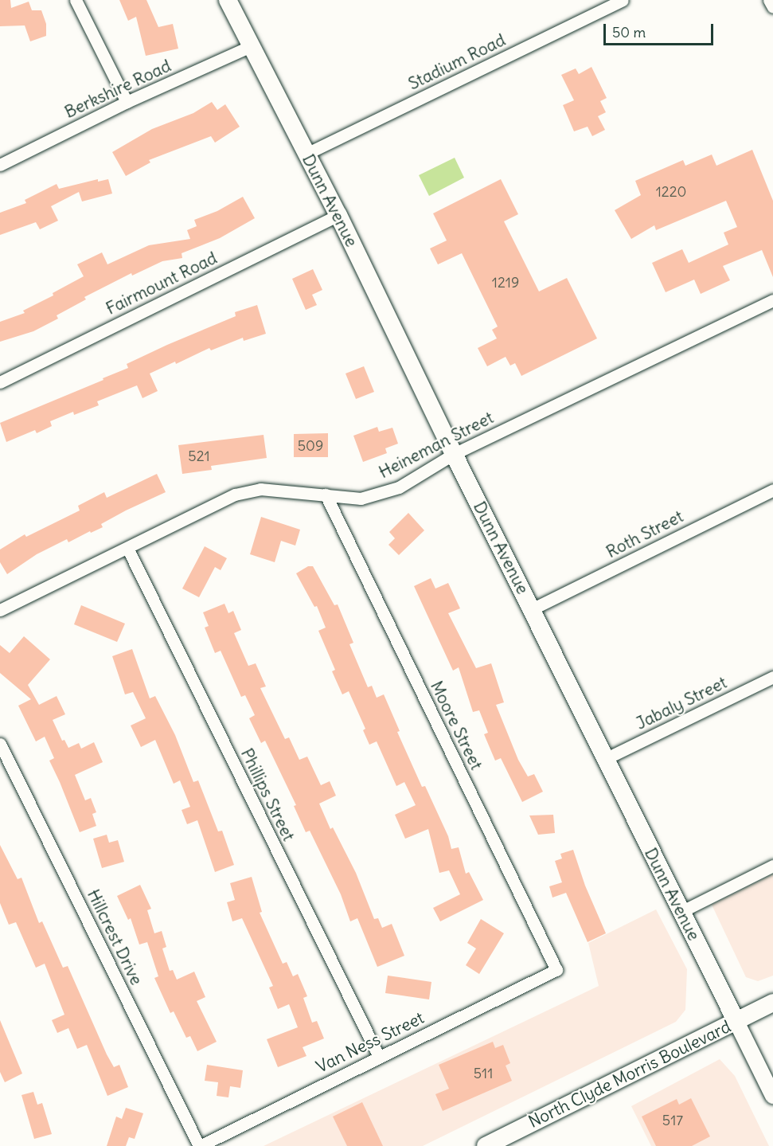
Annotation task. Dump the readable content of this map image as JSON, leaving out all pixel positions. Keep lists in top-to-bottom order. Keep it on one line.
{"streets":{"main road":["Dunn Avenue","North Clyde Morris Boulevard"],"street":["Stadium Road","Berkshire Road","Fairmount Road","Heineman Street","Roth Street","Jabaly Street","Moore Street","Phillips Street","Hillcrest Drive","Van Ness Street"]},"crossings":[["Stadium Road","Dunn Avenue"],["Berkshire Road","Dunn Avenue"],["Dunn Avenue","Fairmount Road"],["Dunn Avenue","Heineman Street"],["Dunn Avenue","Roth Street"],["Dunn Avenue","Jabaly Street"],["Dunn Avenue","North Clyde Morris Boulevard"],["Heineman Street","Moore Street"],["Heineman Street","Phillips Street"],["Moore Street","Van Ness Street"],["Phillips Street","Van Ness Street"],["Hillcrest Drive","Van Ness Street"]],"house_numbers":["1220","1219","509","521","511","517"],"scale_bar":"50 m"}
